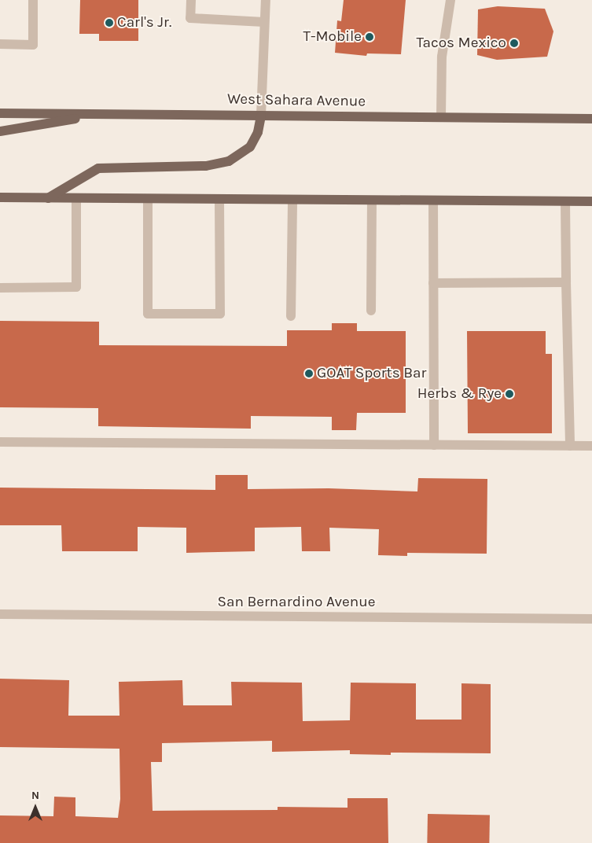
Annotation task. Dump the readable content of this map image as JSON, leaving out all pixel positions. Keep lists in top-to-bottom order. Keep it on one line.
{"streets":{"main road":["West Sahara Avenue"],"street":["San Bernardino Avenue"]},"places":["Carl's Jr.","T-Mobile","Tacos Mexico","GOAT Sports Bar","Herbs & Rye"],"north":"top"}
